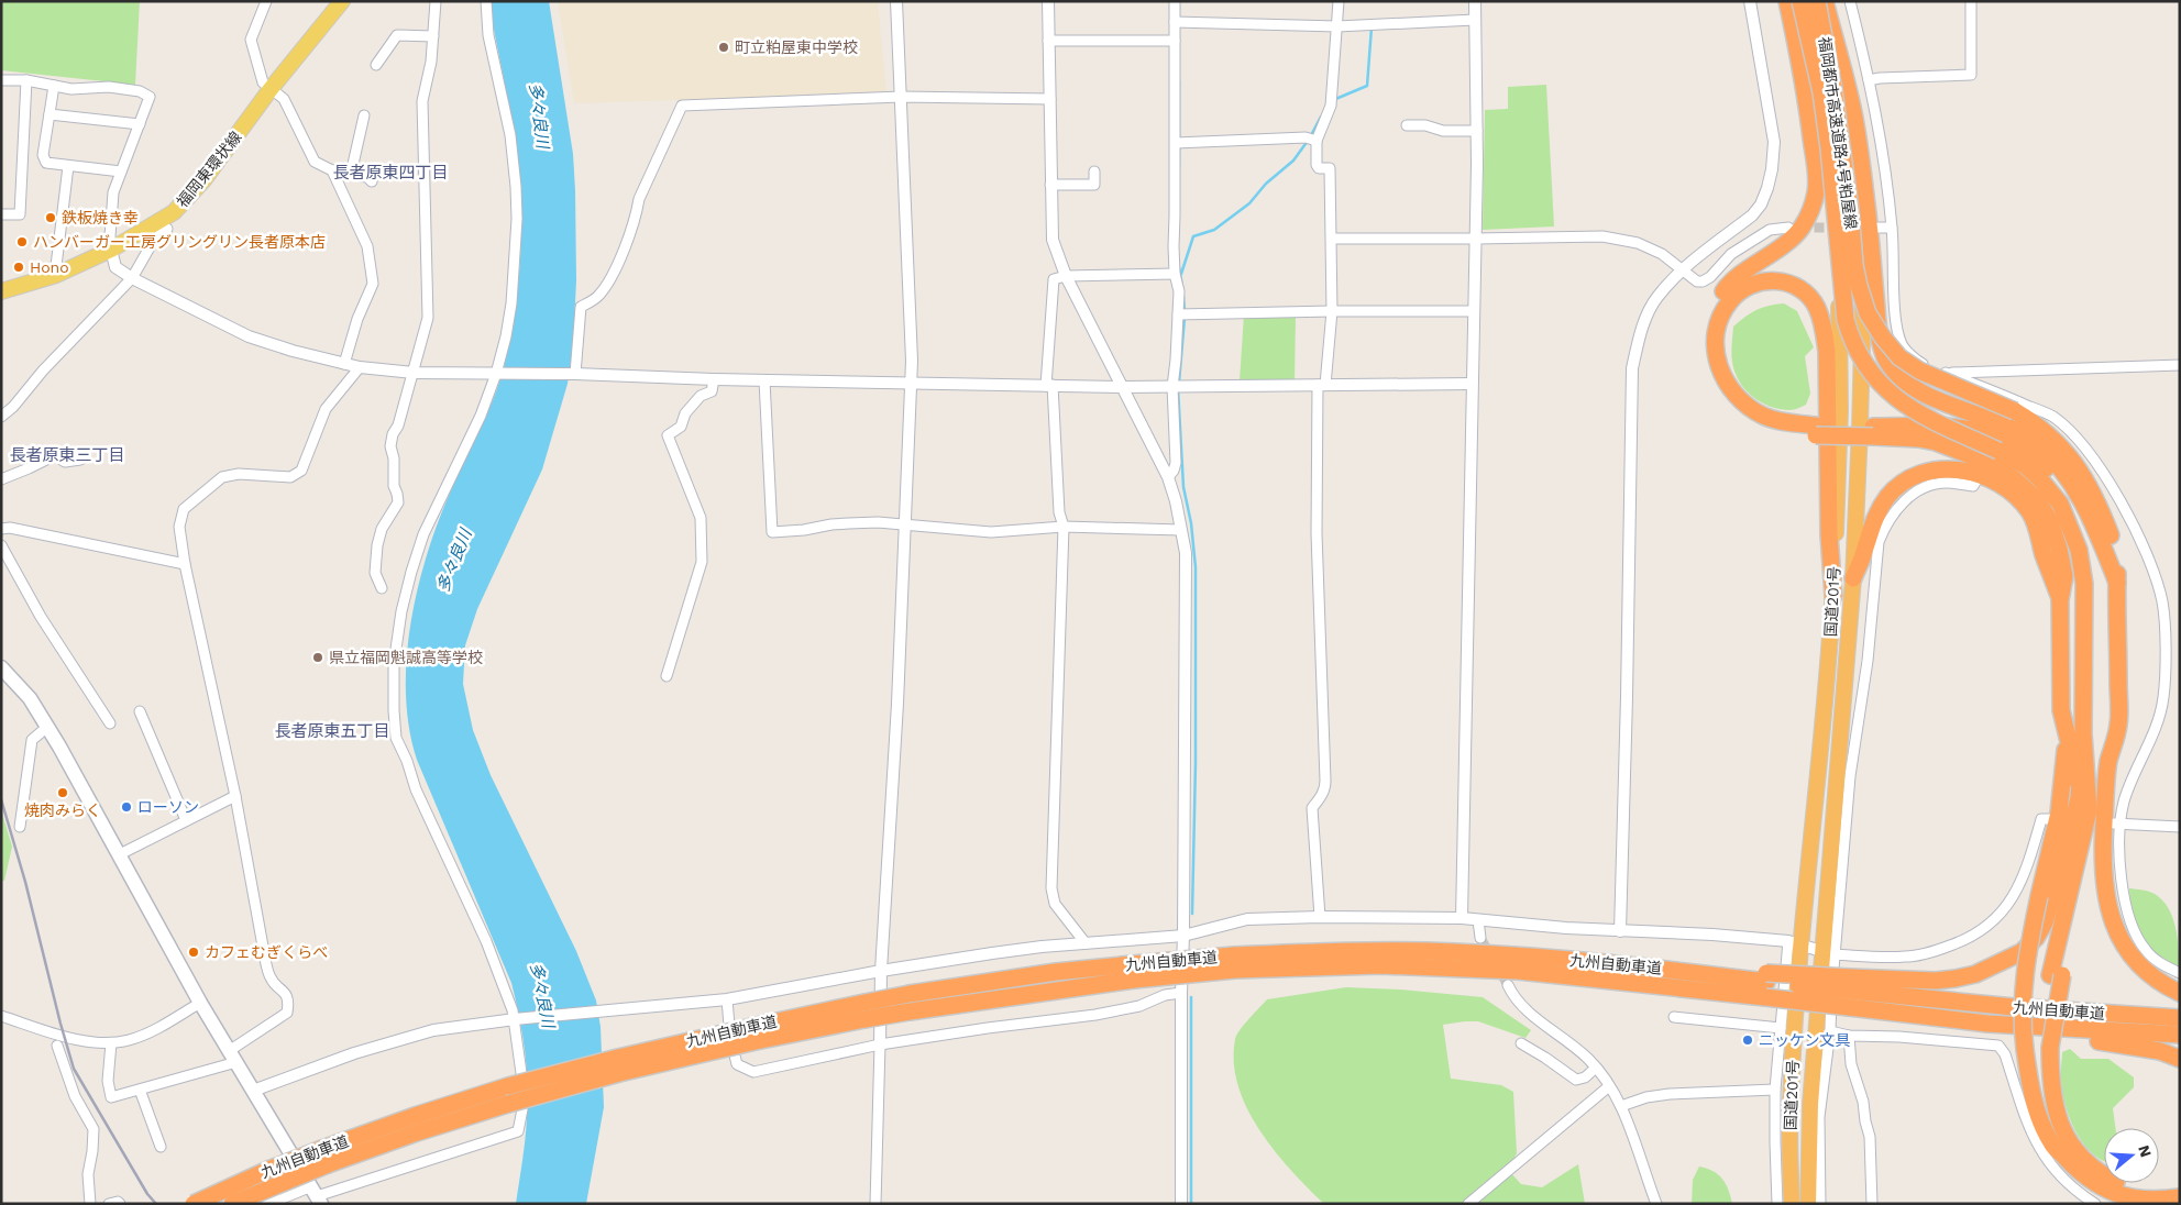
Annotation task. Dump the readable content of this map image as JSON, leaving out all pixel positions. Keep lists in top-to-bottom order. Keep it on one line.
{"streets":{"highway":["福岡都市高速道路4号粕屋線","国道201号","九州自動車道"],"main road":["福岡東環状線"]},"crossings":[["福岡都市高速道路4号粕屋線","国道201号"]],"districts":["長者原東四丁目","長者原東三丁目","長者原東五丁目"],"water":["多々良川"],"places":["町立粕屋東中学校","鉄板焼き幸","ハンバーガー工房グリングリン長者原本店","Hono","県立福岡魁誠高等学校","焼肉みらく","ローソン","カフェむぎくらべ","ニッケン文具"],"north":"right"}
